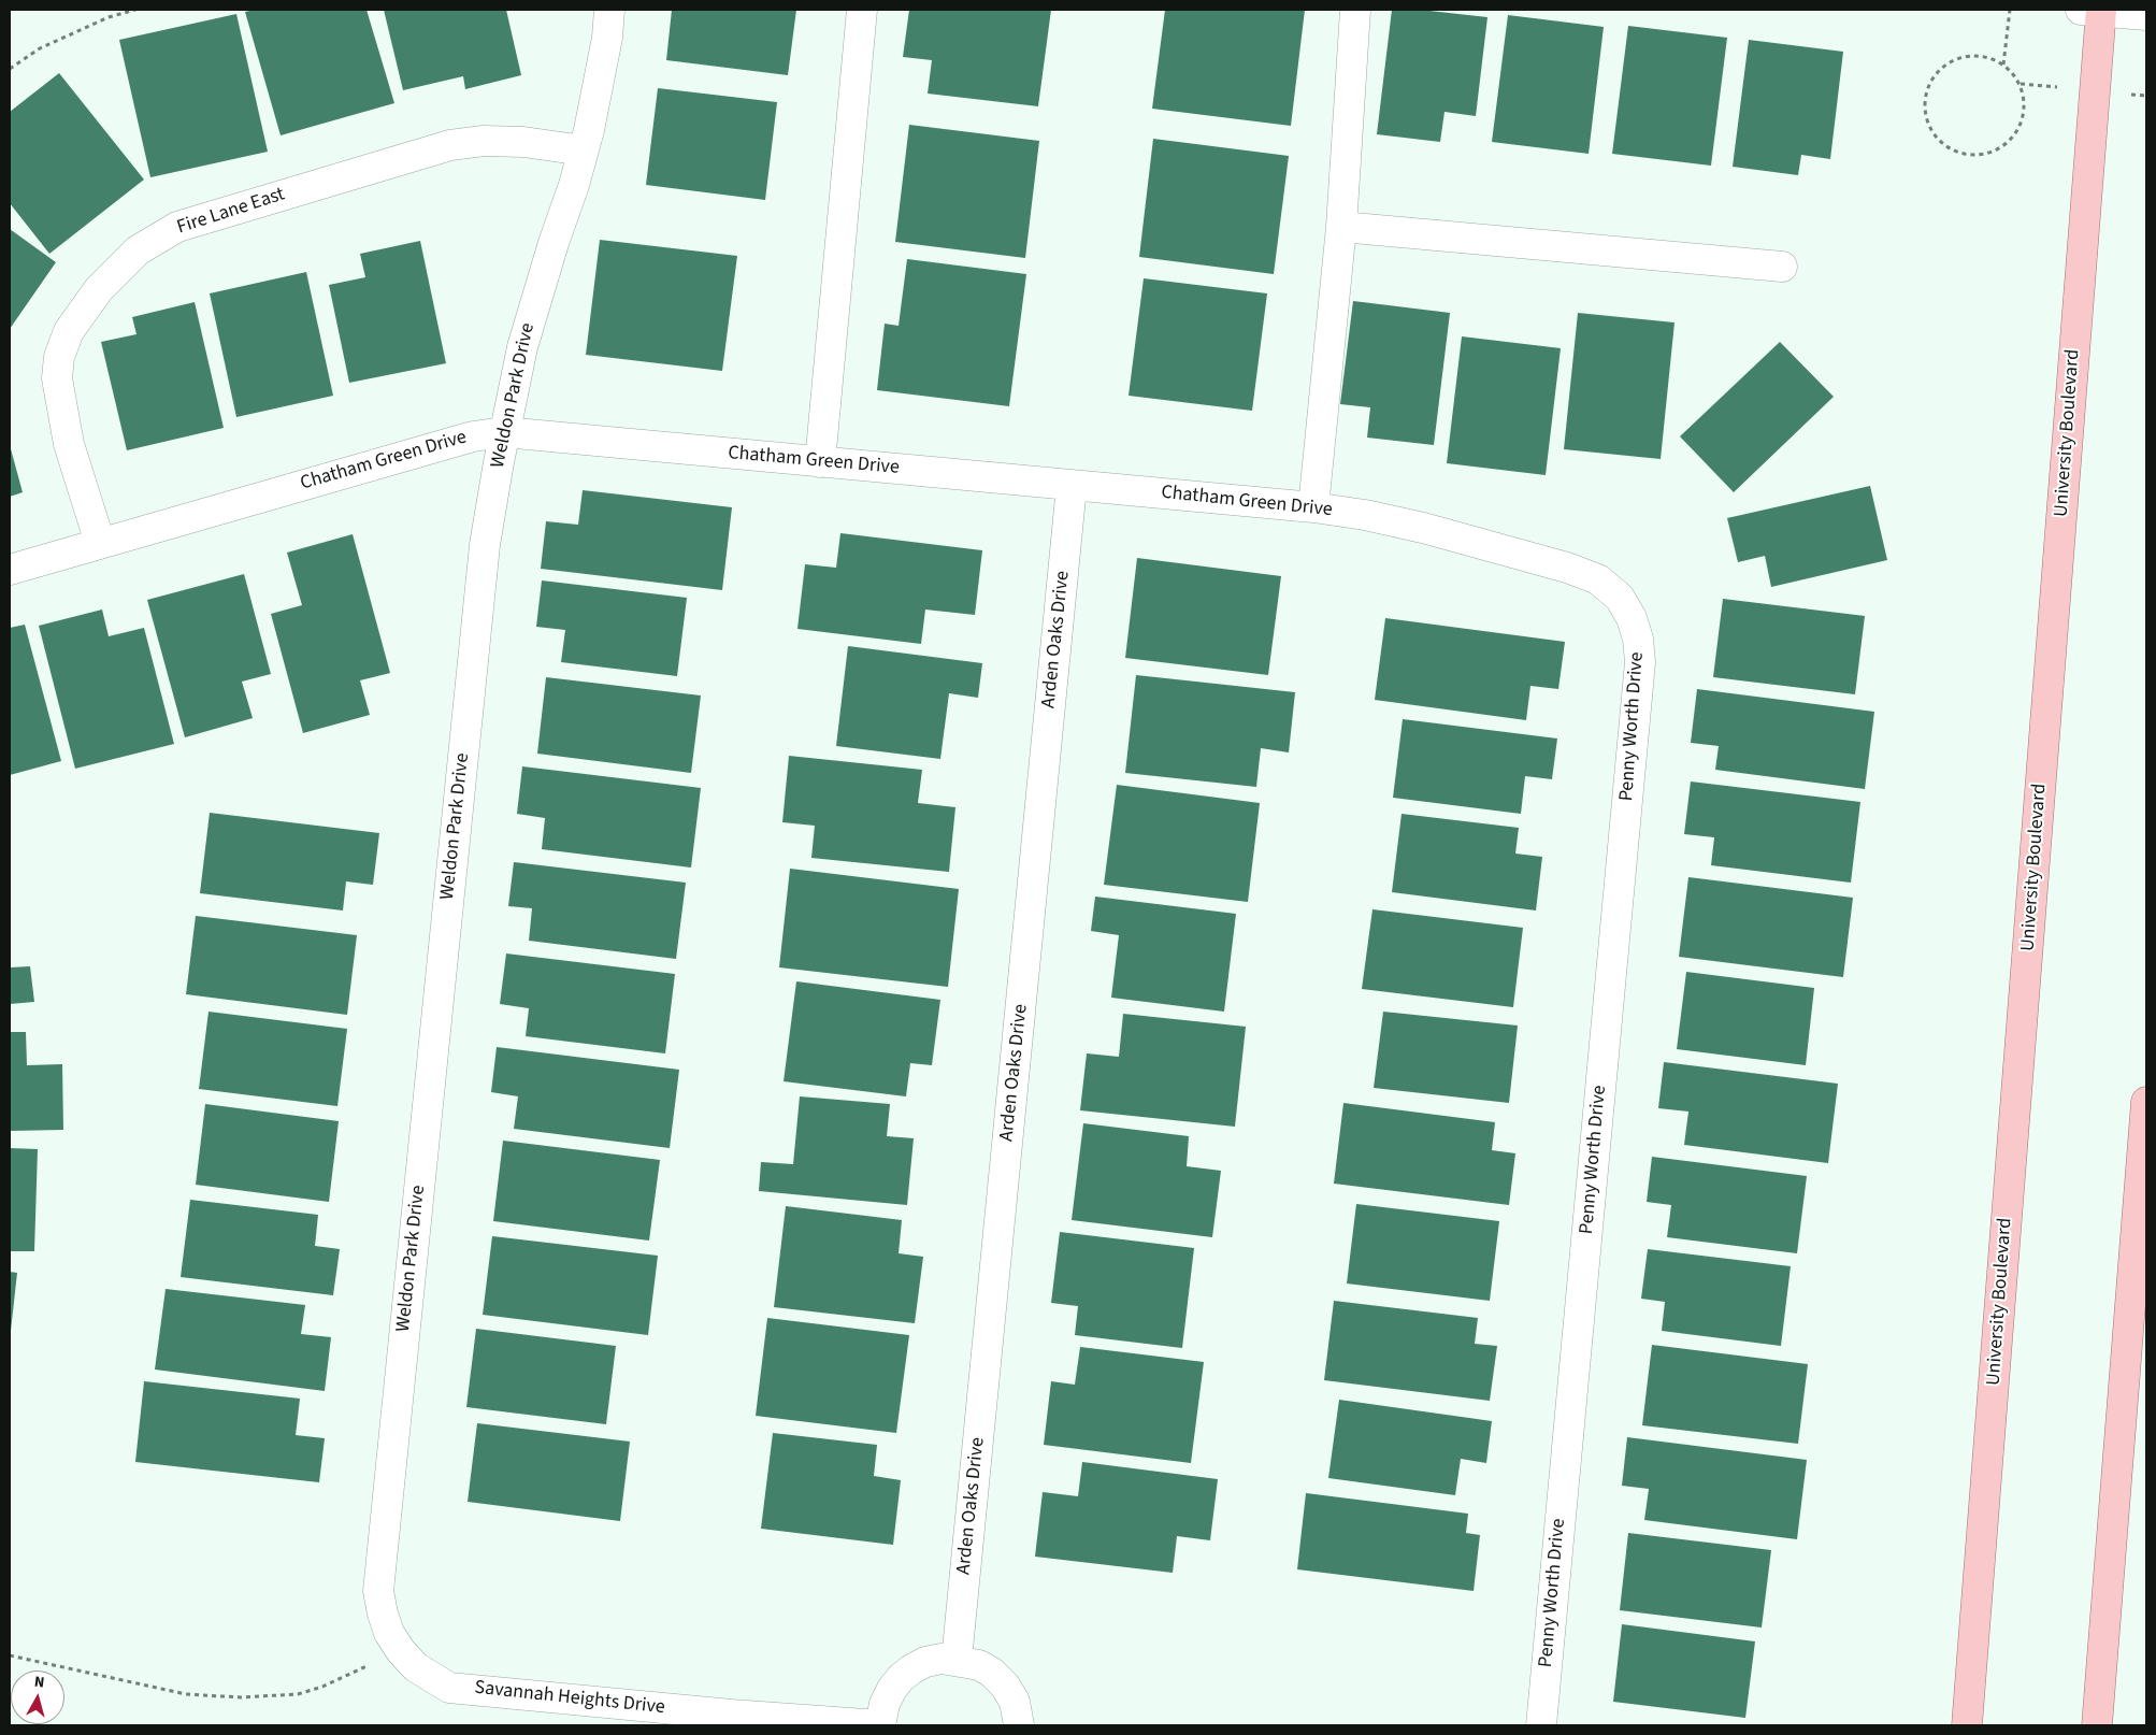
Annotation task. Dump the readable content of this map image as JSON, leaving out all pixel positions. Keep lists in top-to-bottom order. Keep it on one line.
{"streets":{"main road":["University Boulevard"],"street":["Fire Lane East","Weldon Park Drive","Chatham Green Drive","Arden Oaks Drive","Penny Worth Drive","Savannah Heights Drive"]},"crossings":[["Fire Lane East","Weldon Park Drive"],["Fire Lane East","Chatham Green Drive"],["Weldon Park Drive","Chatham Green Drive"],["Weldon Park Drive","Savannah Heights Drive"],["Chatham Green Drive","Arden Oaks Drive"],["Chatham Green Drive","Penny Worth Drive"]],"north":"top"}
